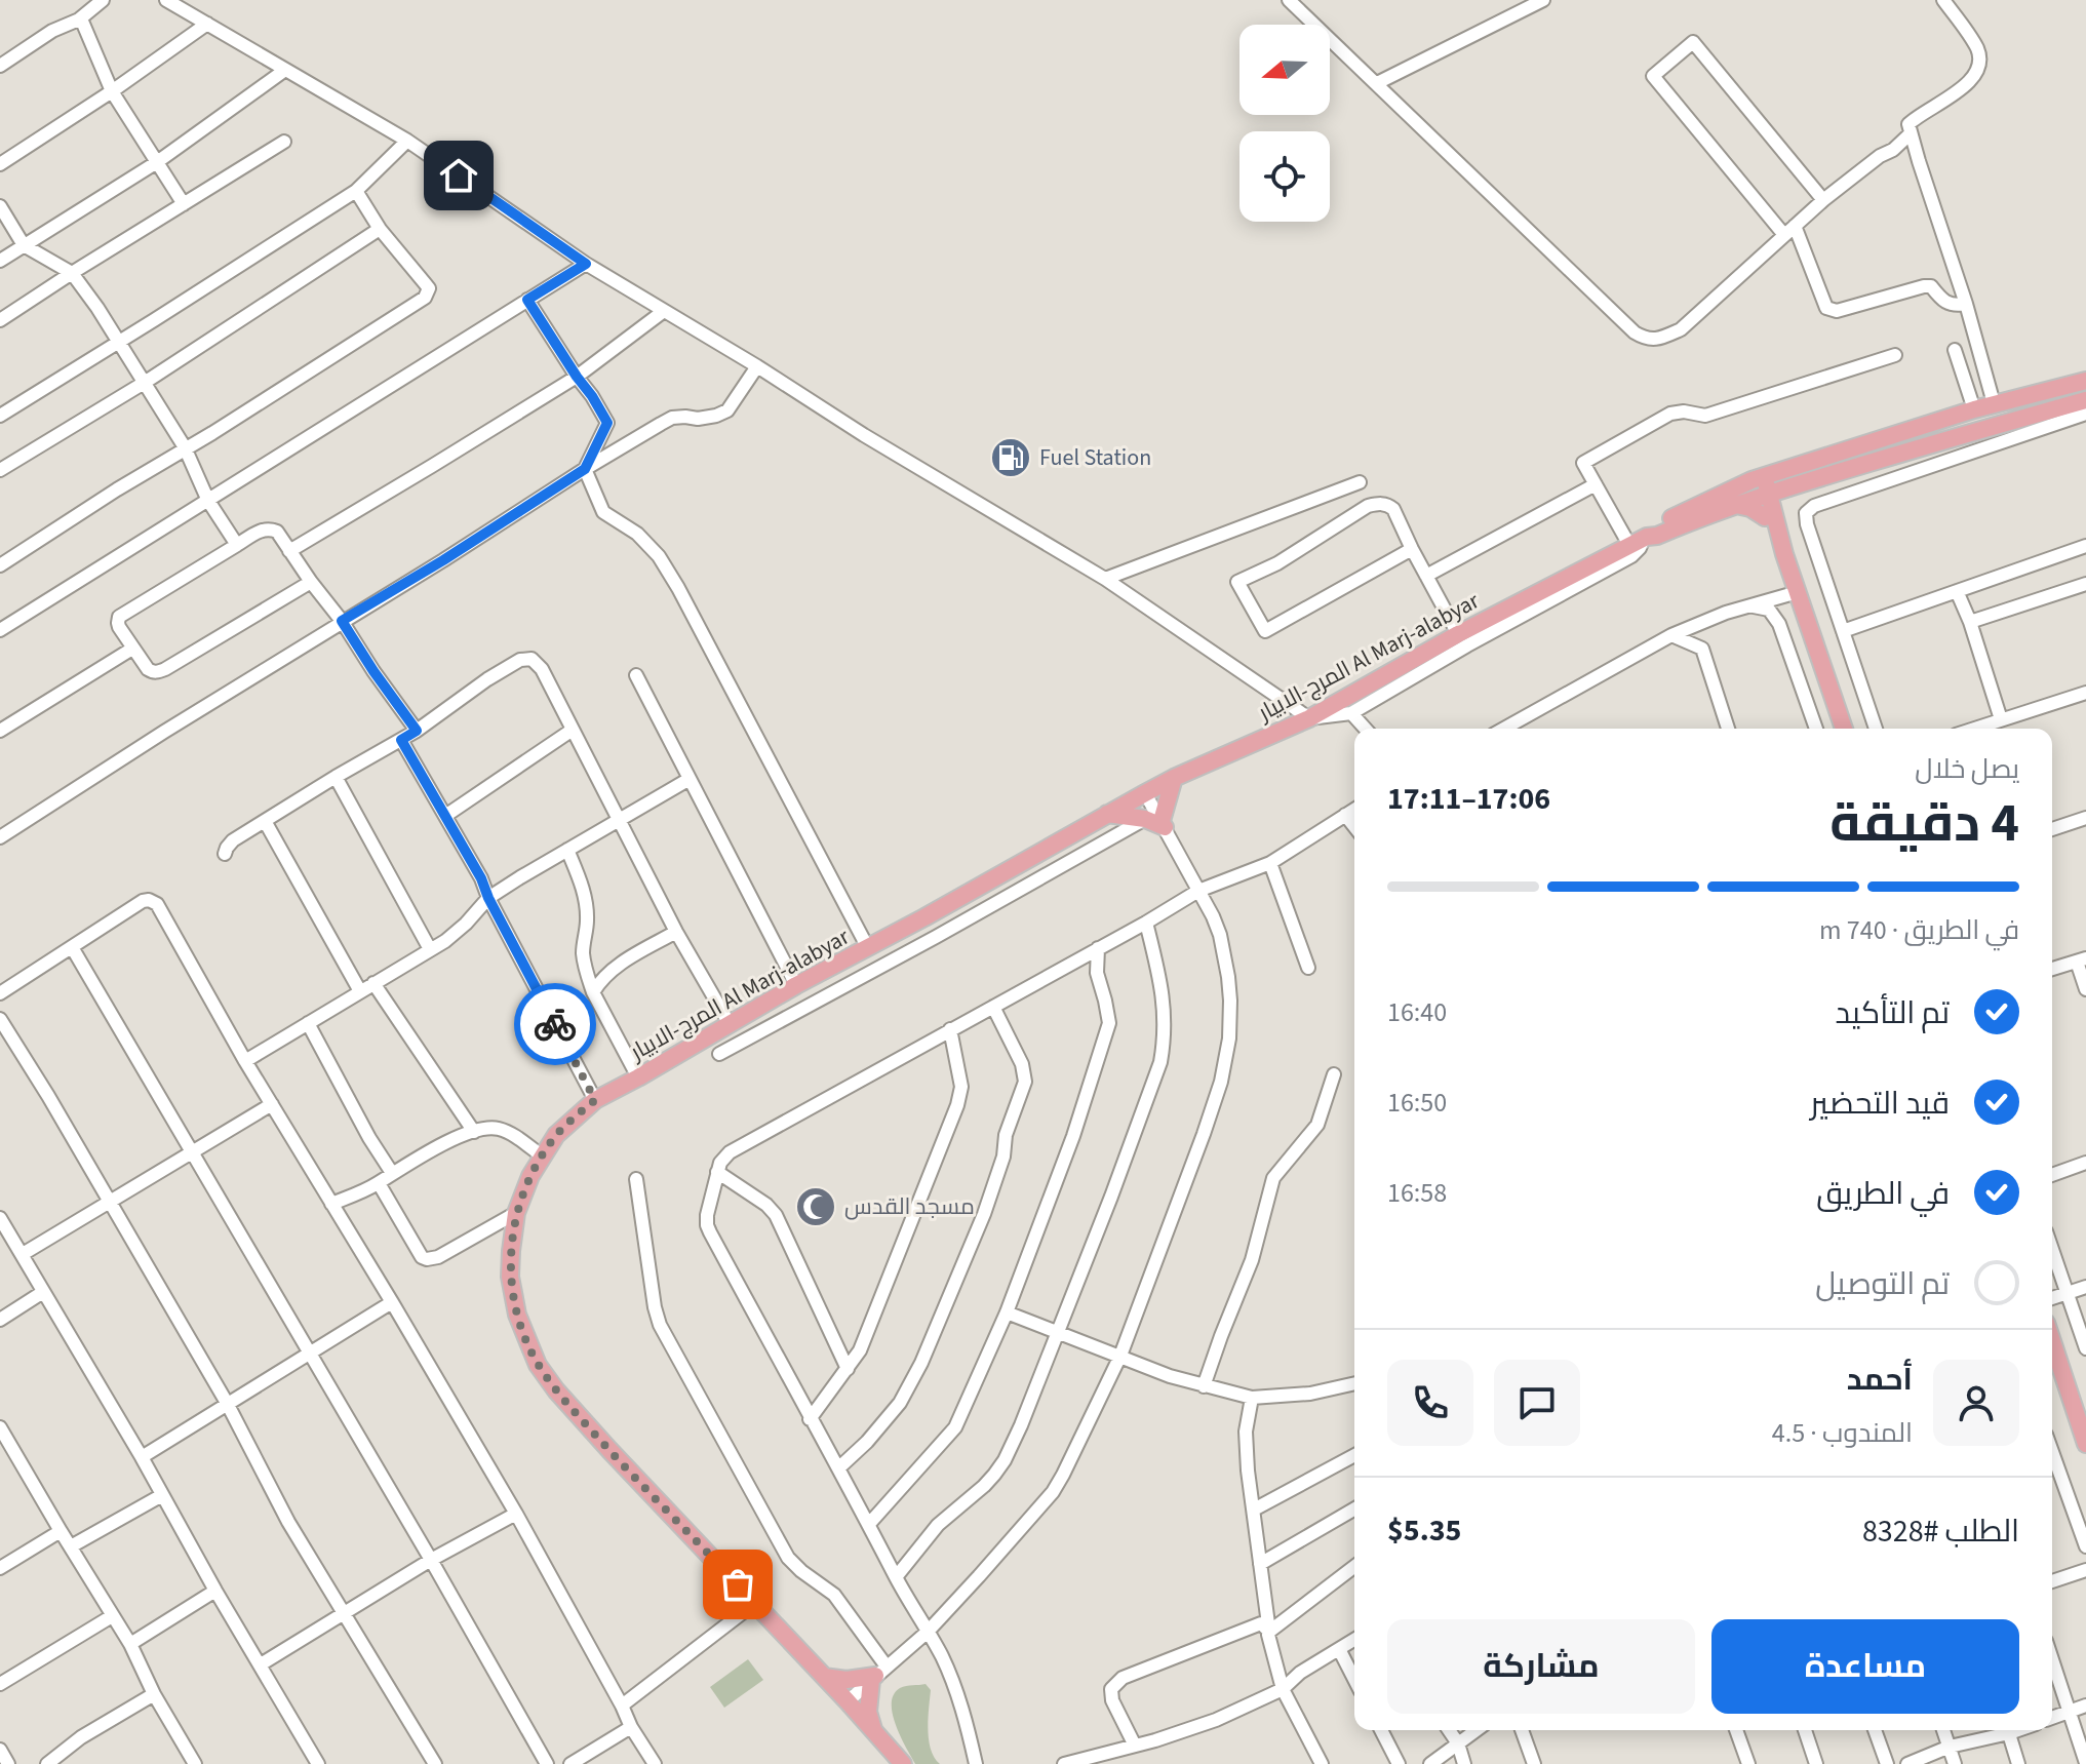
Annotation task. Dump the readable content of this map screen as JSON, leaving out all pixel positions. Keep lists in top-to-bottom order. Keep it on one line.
{"streets":{"main road":["المرج-الابيار Al Marj-alabyar"]},"places":{"fuel station":["Fuel Station"],"mosque":["مسجد القدس"]},"north":"left","page":{"heading":["4 دقيقة","يصل خلال","17:06–17:11"],"panel":["أحمد","المندوب · 4.5","الطلب #8328","$5.35"],"bar":"في الطريق · 740 m","list":[["تم التأكيد","16:40"],["قيد التحضير","16:50"],["في الطريق","16:58"],"تم التوصيل"],"buttons":["مساعدة","مشاركة"]}}
